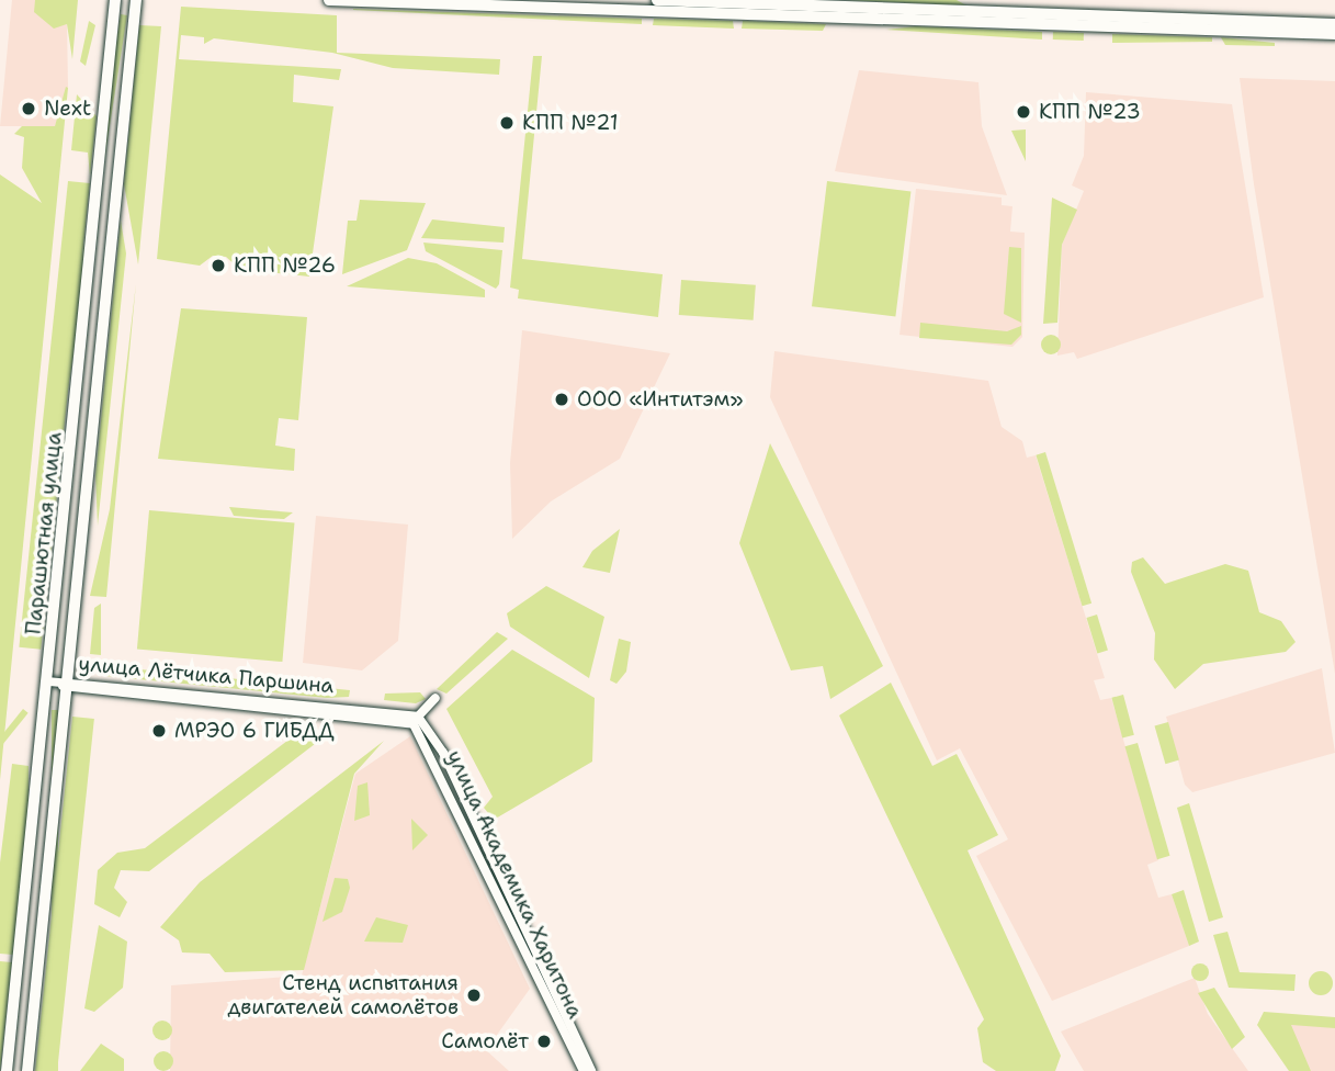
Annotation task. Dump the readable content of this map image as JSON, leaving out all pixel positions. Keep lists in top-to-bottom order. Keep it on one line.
{"streets":{"main road":["Парашютная улица"],"street":["улица Лётчика Паршина","улица Академика Харитона"]},"crossings":[["Парашютная улица","улица Лётчика Паршина"],["улица Лётчика Паршина","улица Академика Харитона"]],"places":["Next","КПП №23","КПП №21","КПП №26","ООО «Интитэм»","МРЭО 6 ГИБДД","Стенд испытания двигателей самолётов","Самолёт"]}
